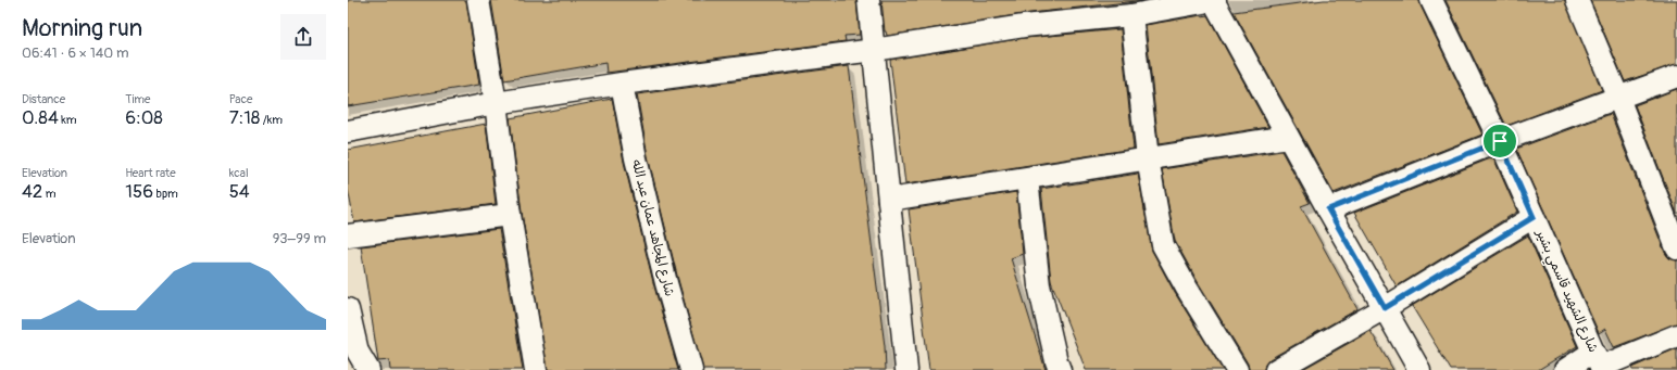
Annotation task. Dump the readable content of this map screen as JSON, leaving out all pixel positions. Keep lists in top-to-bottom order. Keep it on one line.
{"streets":{"street":["شارع المجاهد عمان عبد الله","شارع الشهيد قاسمي بشير"]},"page":{"heading":["Morning run","06:41 · 6 × 140 m"],"stats":[["Distance","0.84 km"],["Time","6:08"],["Pace","7:18 /km"],["Elevation","42 m"],["Heart rate","156 bpm"],["kcal","54"]],"chart":["Elevation","93–99 m"]}}
